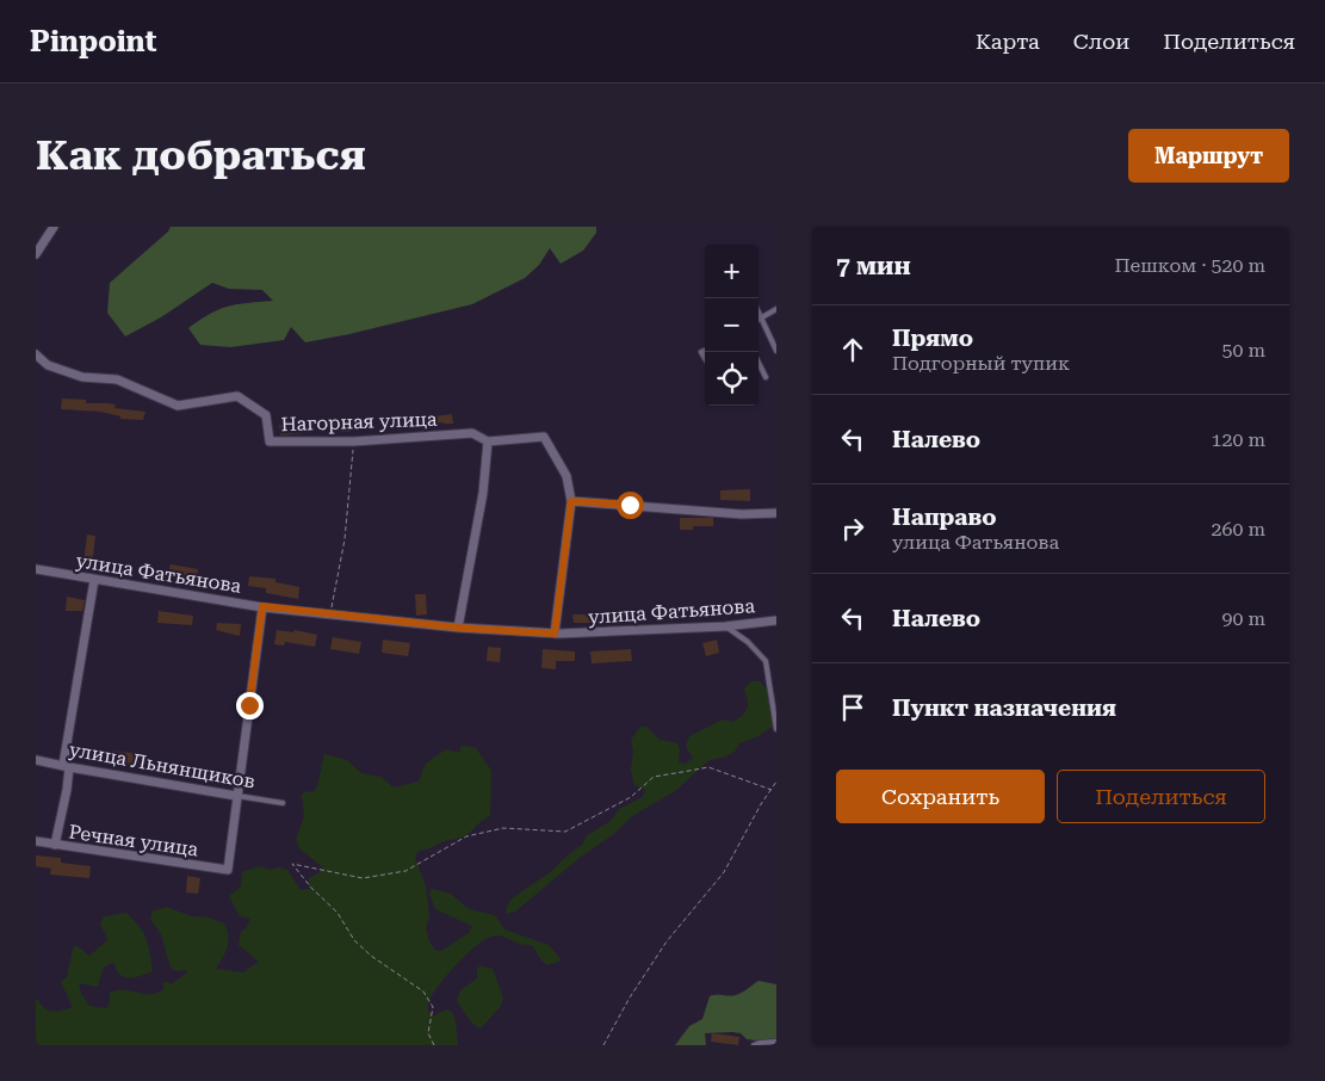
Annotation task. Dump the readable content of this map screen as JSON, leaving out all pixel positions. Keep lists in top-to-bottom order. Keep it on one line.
{"streets":{"street":["Нагорная улица","улица Фатьянова","улица Льнянщиков","Речная улица"]},"crossings":[["улица Льнянщиков","Речная улица"]],"page":{"header":"Pinpoint","nav":["Карта","Слои","Поделиться"],"buttons":["Маршрут",["Сохранить","Поделиться"]],"title":"Как добраться","heading":["7 мин","Пешком · 520 m"],"map_buttons":["+","−"],"list":[["Прямо","Подгорный тупик","50 m"],["Налево","120 m"],["Направо","улица Фатьянова","260 m"],["Налево","90 m"],"Пункт назначения"]}}
